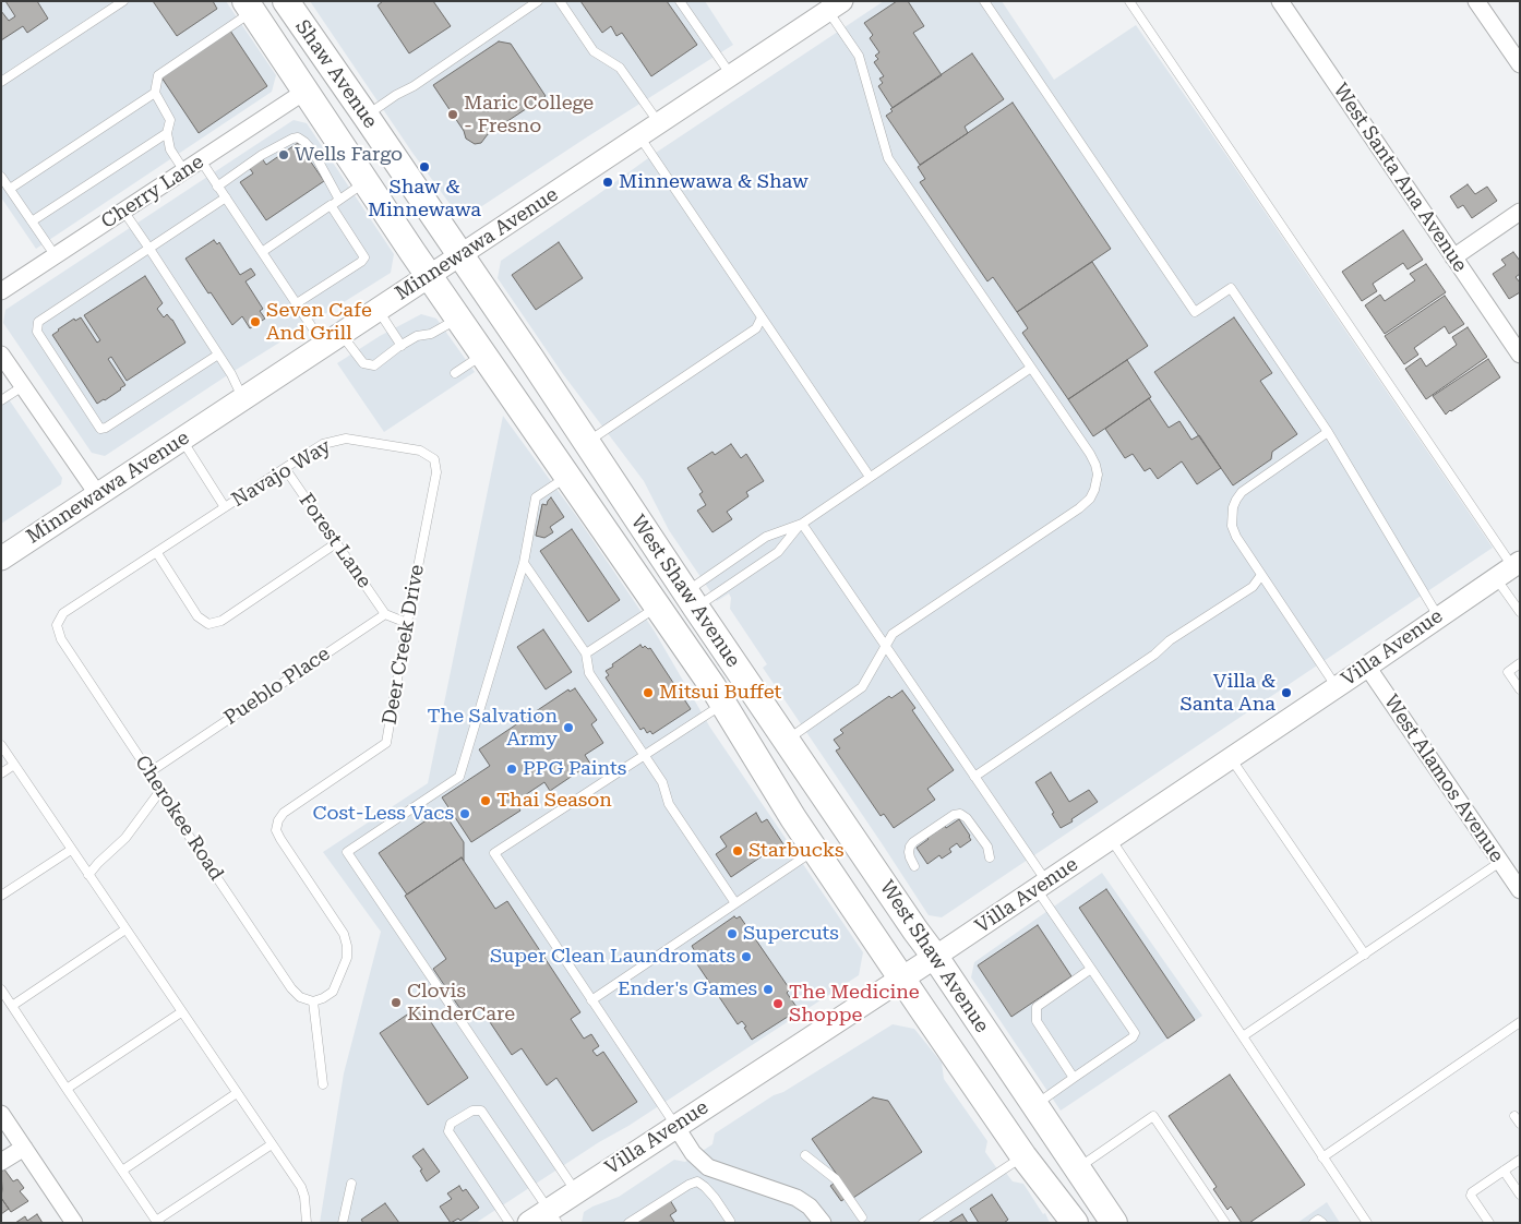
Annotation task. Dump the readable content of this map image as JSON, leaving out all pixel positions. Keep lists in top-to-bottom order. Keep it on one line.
{"streets":{"main road":["Shaw Avenue","Minnewawa Avenue","West Shaw Avenue","Villa Avenue"],"street":["West Santa Ana Avenue","Cherry Lane","West Alamos Avenue"],"lane":["Navajo Way","Forest Lane","Deer Creek Drive","Pueblo Place","Cherokee Road"]},"crossings":[["Shaw Avenue","Cherry Lane"],["Shaw Avenue","Minnewawa Avenue"],["Shaw Avenue","West Shaw Avenue"],["Minnewawa Avenue","Navajo Way"],["Minnewawa Avenue","West Shaw Avenue"],["Navajo Way","Forest Lane"],["Navajo Way","Deer Creek Drive"],["Navajo Way","Cherokee Road"],["Forest Lane","Pueblo Place"],["West Shaw Avenue","Villa Avenue"],["Deer Creek Drive","Cherokee Road"],["Villa Avenue","West Alamos Avenue"],["Pueblo Place","Cherokee Road"]],"places":["Maric College - Fresno","Wells Fargo","Shaw & Minnewawa","Minnewawa & Shaw","Seven Cafe And Grill","Mitsui Buffet","Villa & Santa Ana","The Salvation Army","PPG Paints","Thai Season","Cost-Less Vacs","Starbucks","Supercuts","Super Clean Laundromats","Ender's Games","Clovis KinderCare","The Medicine Shoppe"]}
